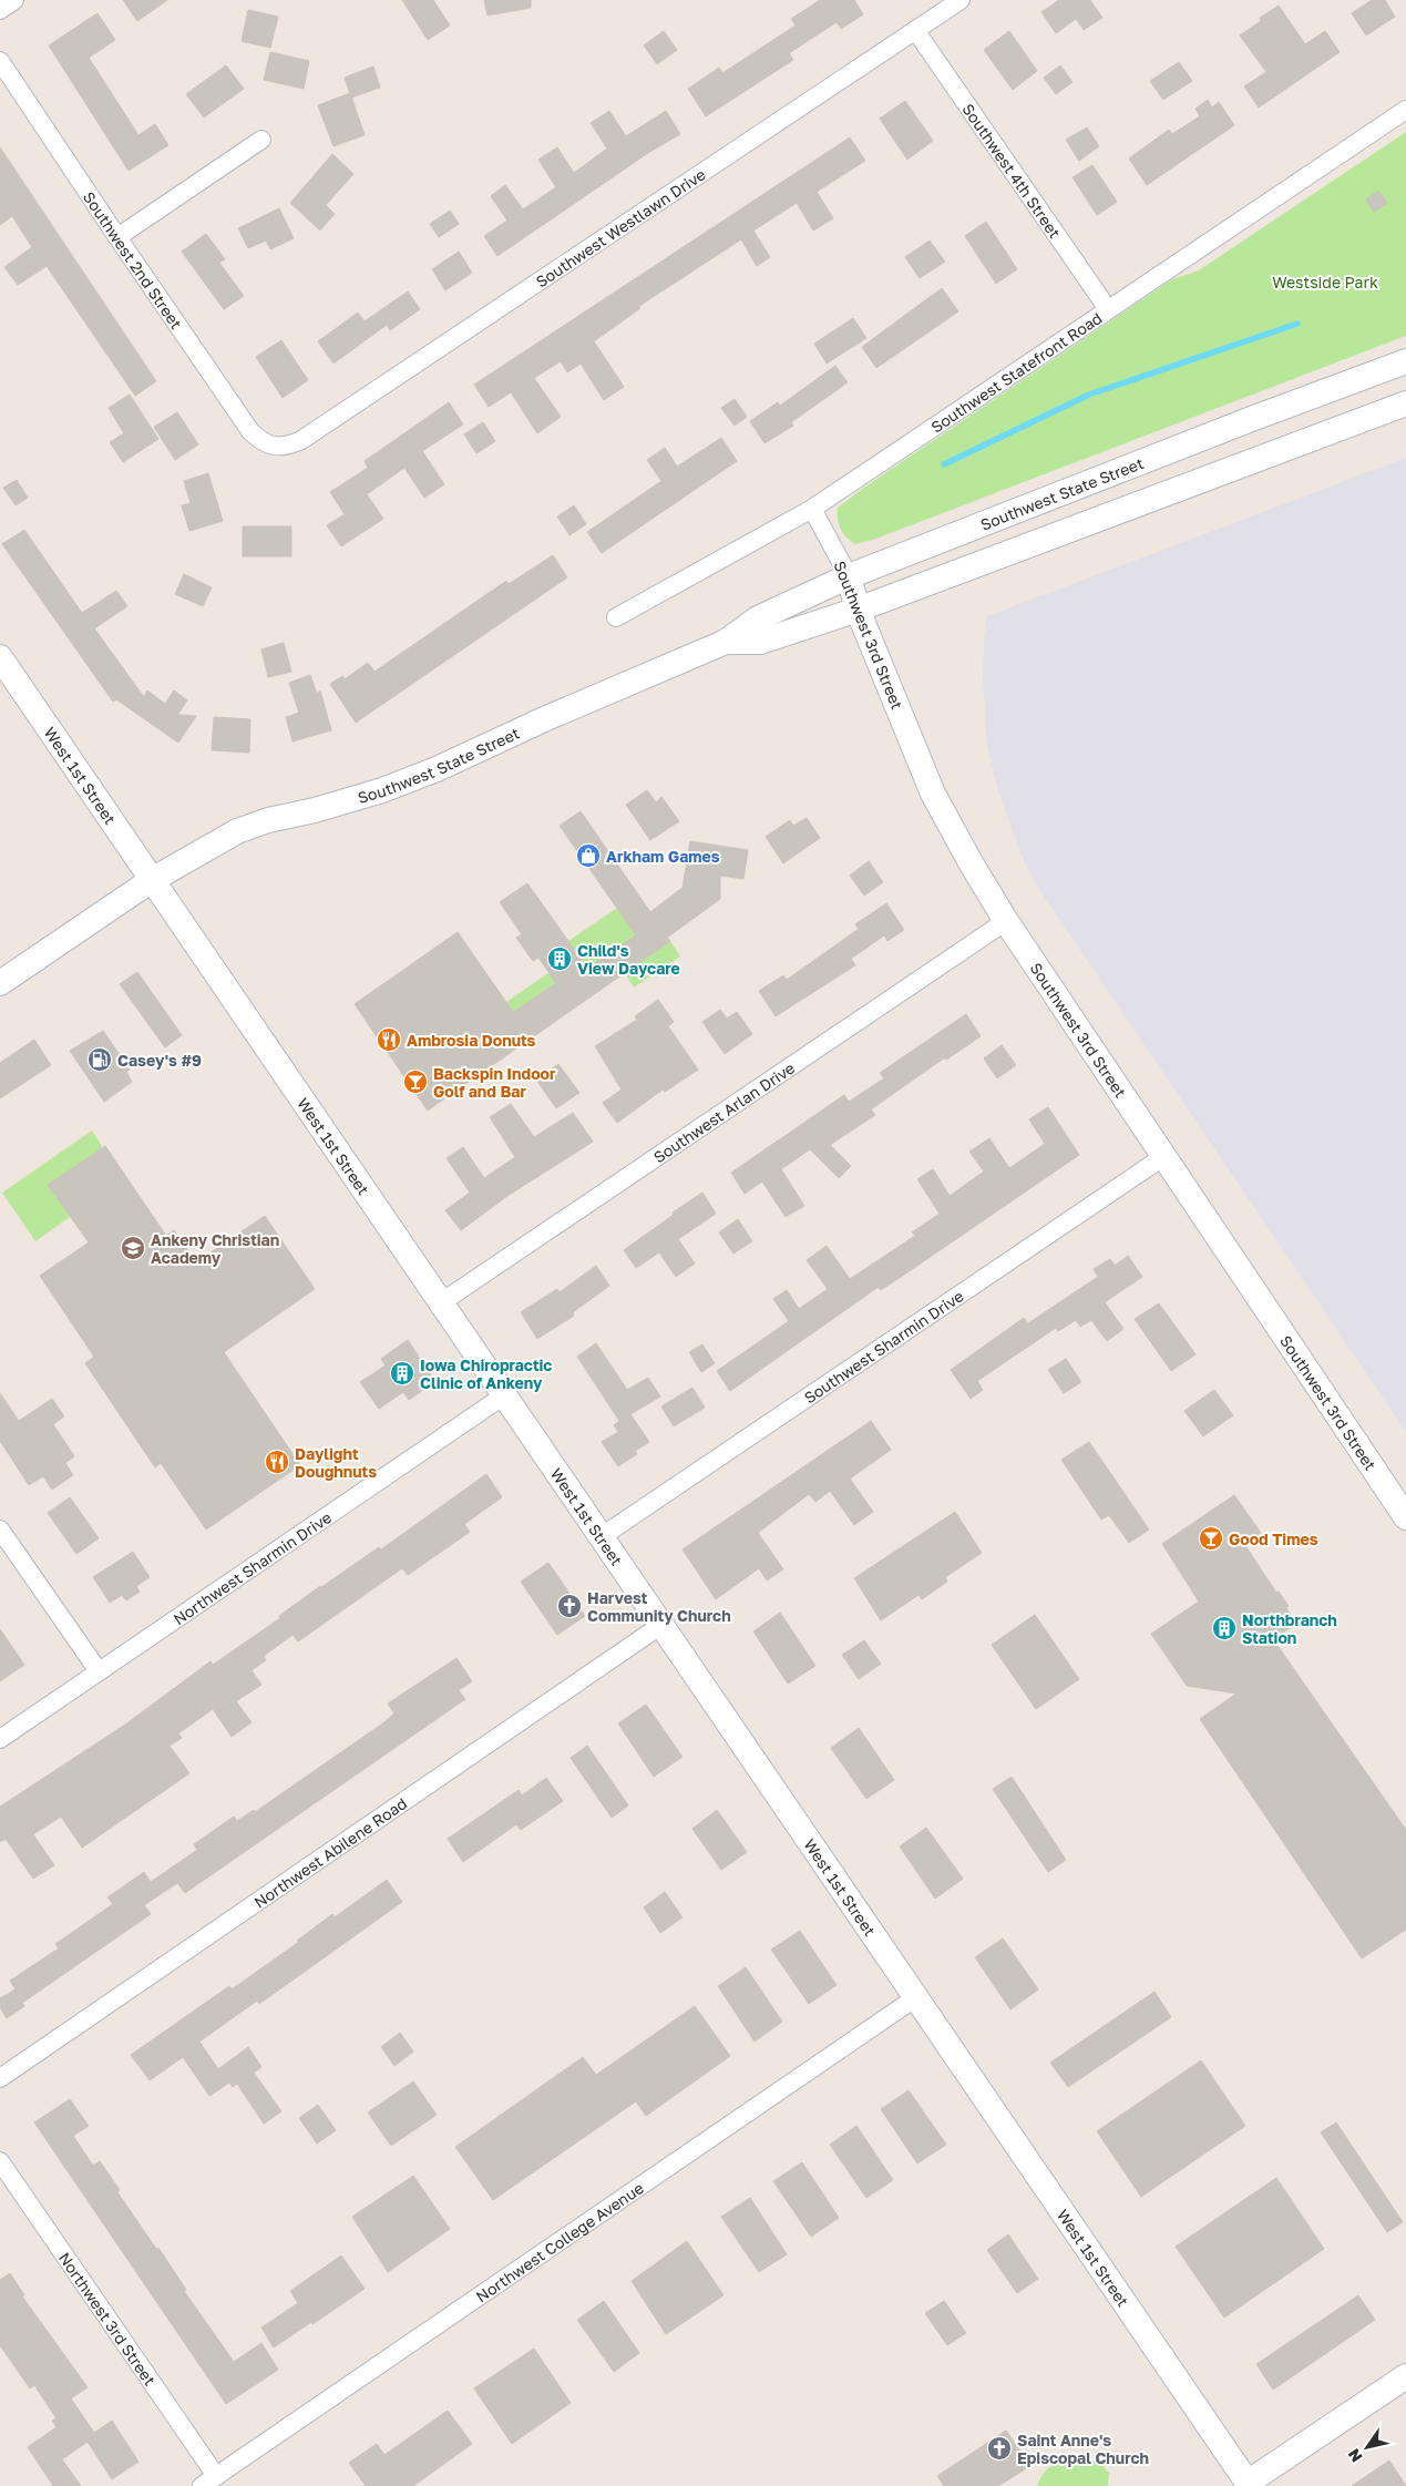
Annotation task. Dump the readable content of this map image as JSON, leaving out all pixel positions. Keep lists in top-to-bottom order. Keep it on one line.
{"streets":{"main road":["Southwest State Street","Southwest 3rd Street","West 1st Street"],"street":["Southwest 4th Street","Southwest Westlawn Drive","Southwest 2nd Street","Southwest Statefront Road","Southwest Arlan Drive","Southwest Sharmin Drive","Northwest Sharmin Drive","Northwest Abilene Road","Northwest College Avenue","Northwest 3rd Street"]},"crossings":[["Southwest 4th Street","Southwest Westlawn Drive"],["Southwest 4th Street","Southwest Statefront Road"],["Southwest Westlawn Drive","Southwest 2nd Street"],["Southwest Statefront Road","Southwest 3rd Street"],["Southwest State Street","Southwest 3rd Street"],["Southwest State Street","West 1st Street"],["Southwest 3rd Street","Southwest Arlan Drive"],["Southwest 3rd Street","Southwest Sharmin Drive"],["West 1st Street","Southwest Arlan Drive"],["West 1st Street","Southwest Sharmin Drive"],["West 1st Street","Northwest Sharmin Drive"],["West 1st Street","Northwest Abilene Road"],["West 1st Street","Northwest College Avenue"],["Northwest College Avenue","Northwest 3rd Street"]],"parks":["Westside Park"],"places":{"shop":["Arkham Games"],"building":["Child's View Daycare","Iowa Chiropractic Clinic of Ankeny","Northbranch Station"],"restaurant":["Ambrosia Donuts","Daylight Doughnuts"],"fuel station":["Casey's #9"],"bar":["Backspin Indoor Golf and Bar","Good Times"],"school or university":["Ankeny Christian Academy"],"church":["Harvest Community Church","Saint Anne's Episcopal Church"]},"north":"bottom left"}
